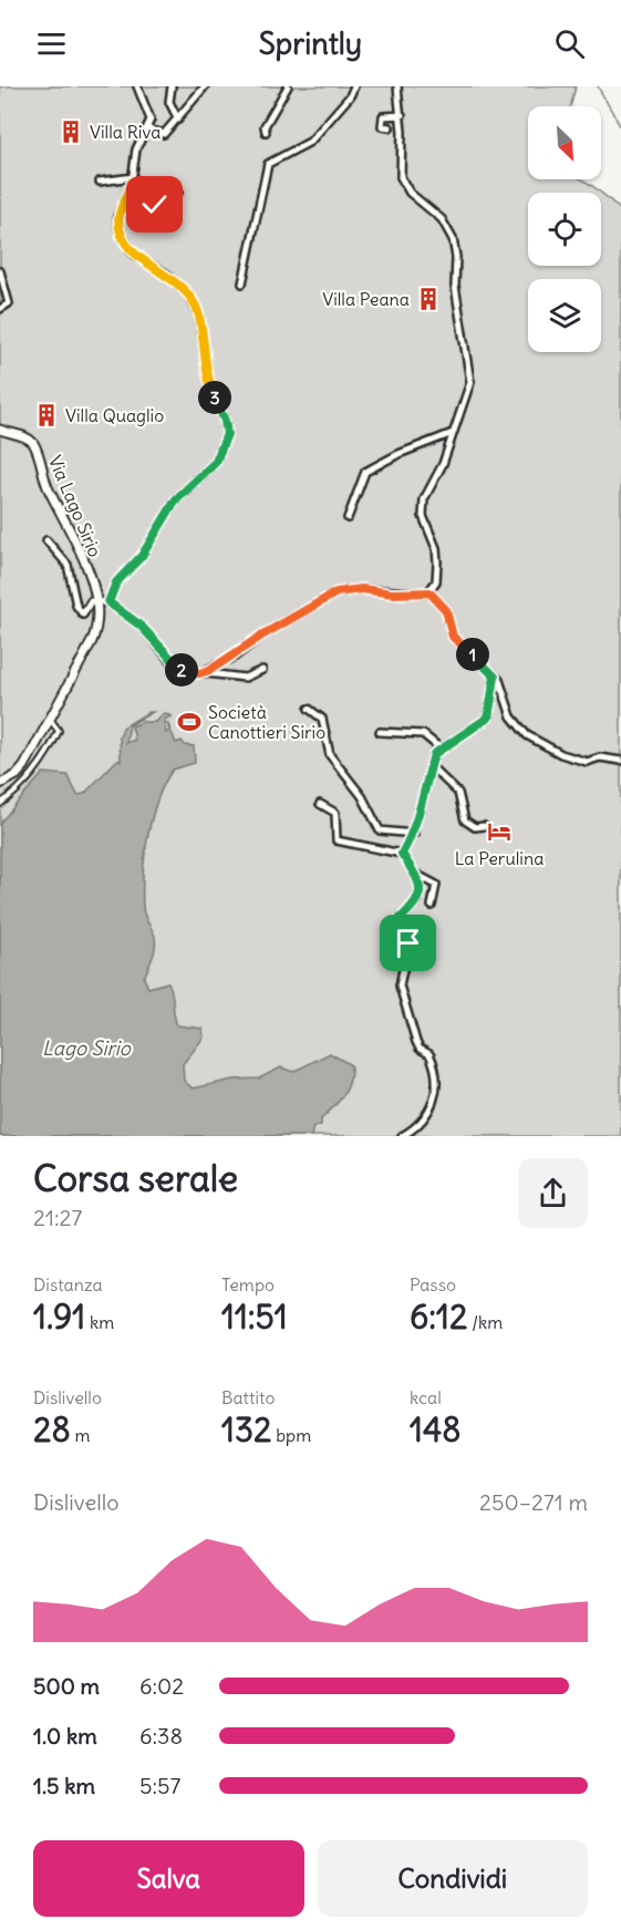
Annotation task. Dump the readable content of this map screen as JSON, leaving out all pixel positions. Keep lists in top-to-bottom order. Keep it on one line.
{"streets":{"main road":["Via Lago Sirio"]},"water":["Lago Sirio"],"places":{"building":["Villa Riva","Villa Peana","Villa Quaglio"],"sports":["Società Canottieri Sirio"],"hotel":["La Perulina"]},"north":"bottom right","page":{"header":"Sprintly","pins":["3","1","2"],"heading":["Corsa serale","21:27"],"stats":[["Distanza","1.91 km"],["Tempo","11:51"],["Passo","6:12 /km"],["Dislivello","28 m"],["Battito","132 bpm"],["kcal","148"]],"chart":["Dislivello","250–271 m"],"list":[{"name":"500 m","note":"6:02"},{"name":"1.0 km","note":"6:38"},{"name":"1.5 km","note":"5:57"}],"buttons":["Salva","Condividi"]}}
